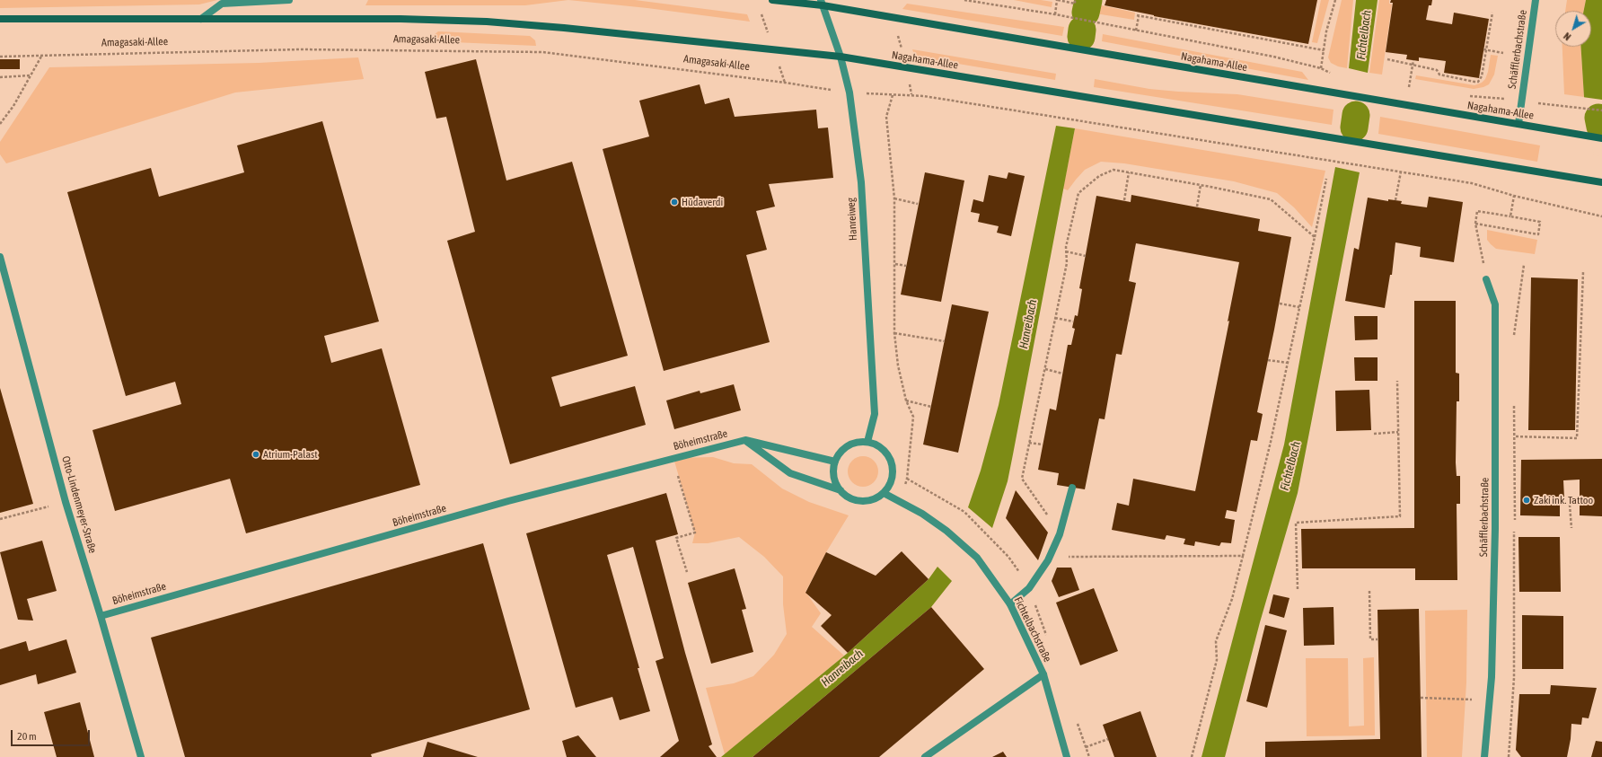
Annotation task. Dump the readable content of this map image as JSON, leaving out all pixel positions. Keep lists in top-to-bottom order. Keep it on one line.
{"streets":{"main road":["Amagasaki-Allee","Nagahama-Allee"],"street":["Schäfflerbachstraße","Hanreiweg","Böheimstraße","Otto-Lindenmeyer-Straße","Fichtelbachstraße"]},"crossings":[["Amagasaki-Allee","Nagahama-Allee"],["Amagasaki-Allee","Hanreiweg"],["Schäfflerbachstraße","Nagahama-Allee"],["Nagahama-Allee","Hanreiweg"],["Hanreiweg","Böheimstraße"],["Böheimstraße","Otto-Lindenmeyer-Straße"]],"water":["Fichtelbach","Hanreibach"],"places":["Hüdaverdi","Atrium-Palast","Zaki ink. Tattoo"],"scale_bar":"20 m","north":"bottom left"}
